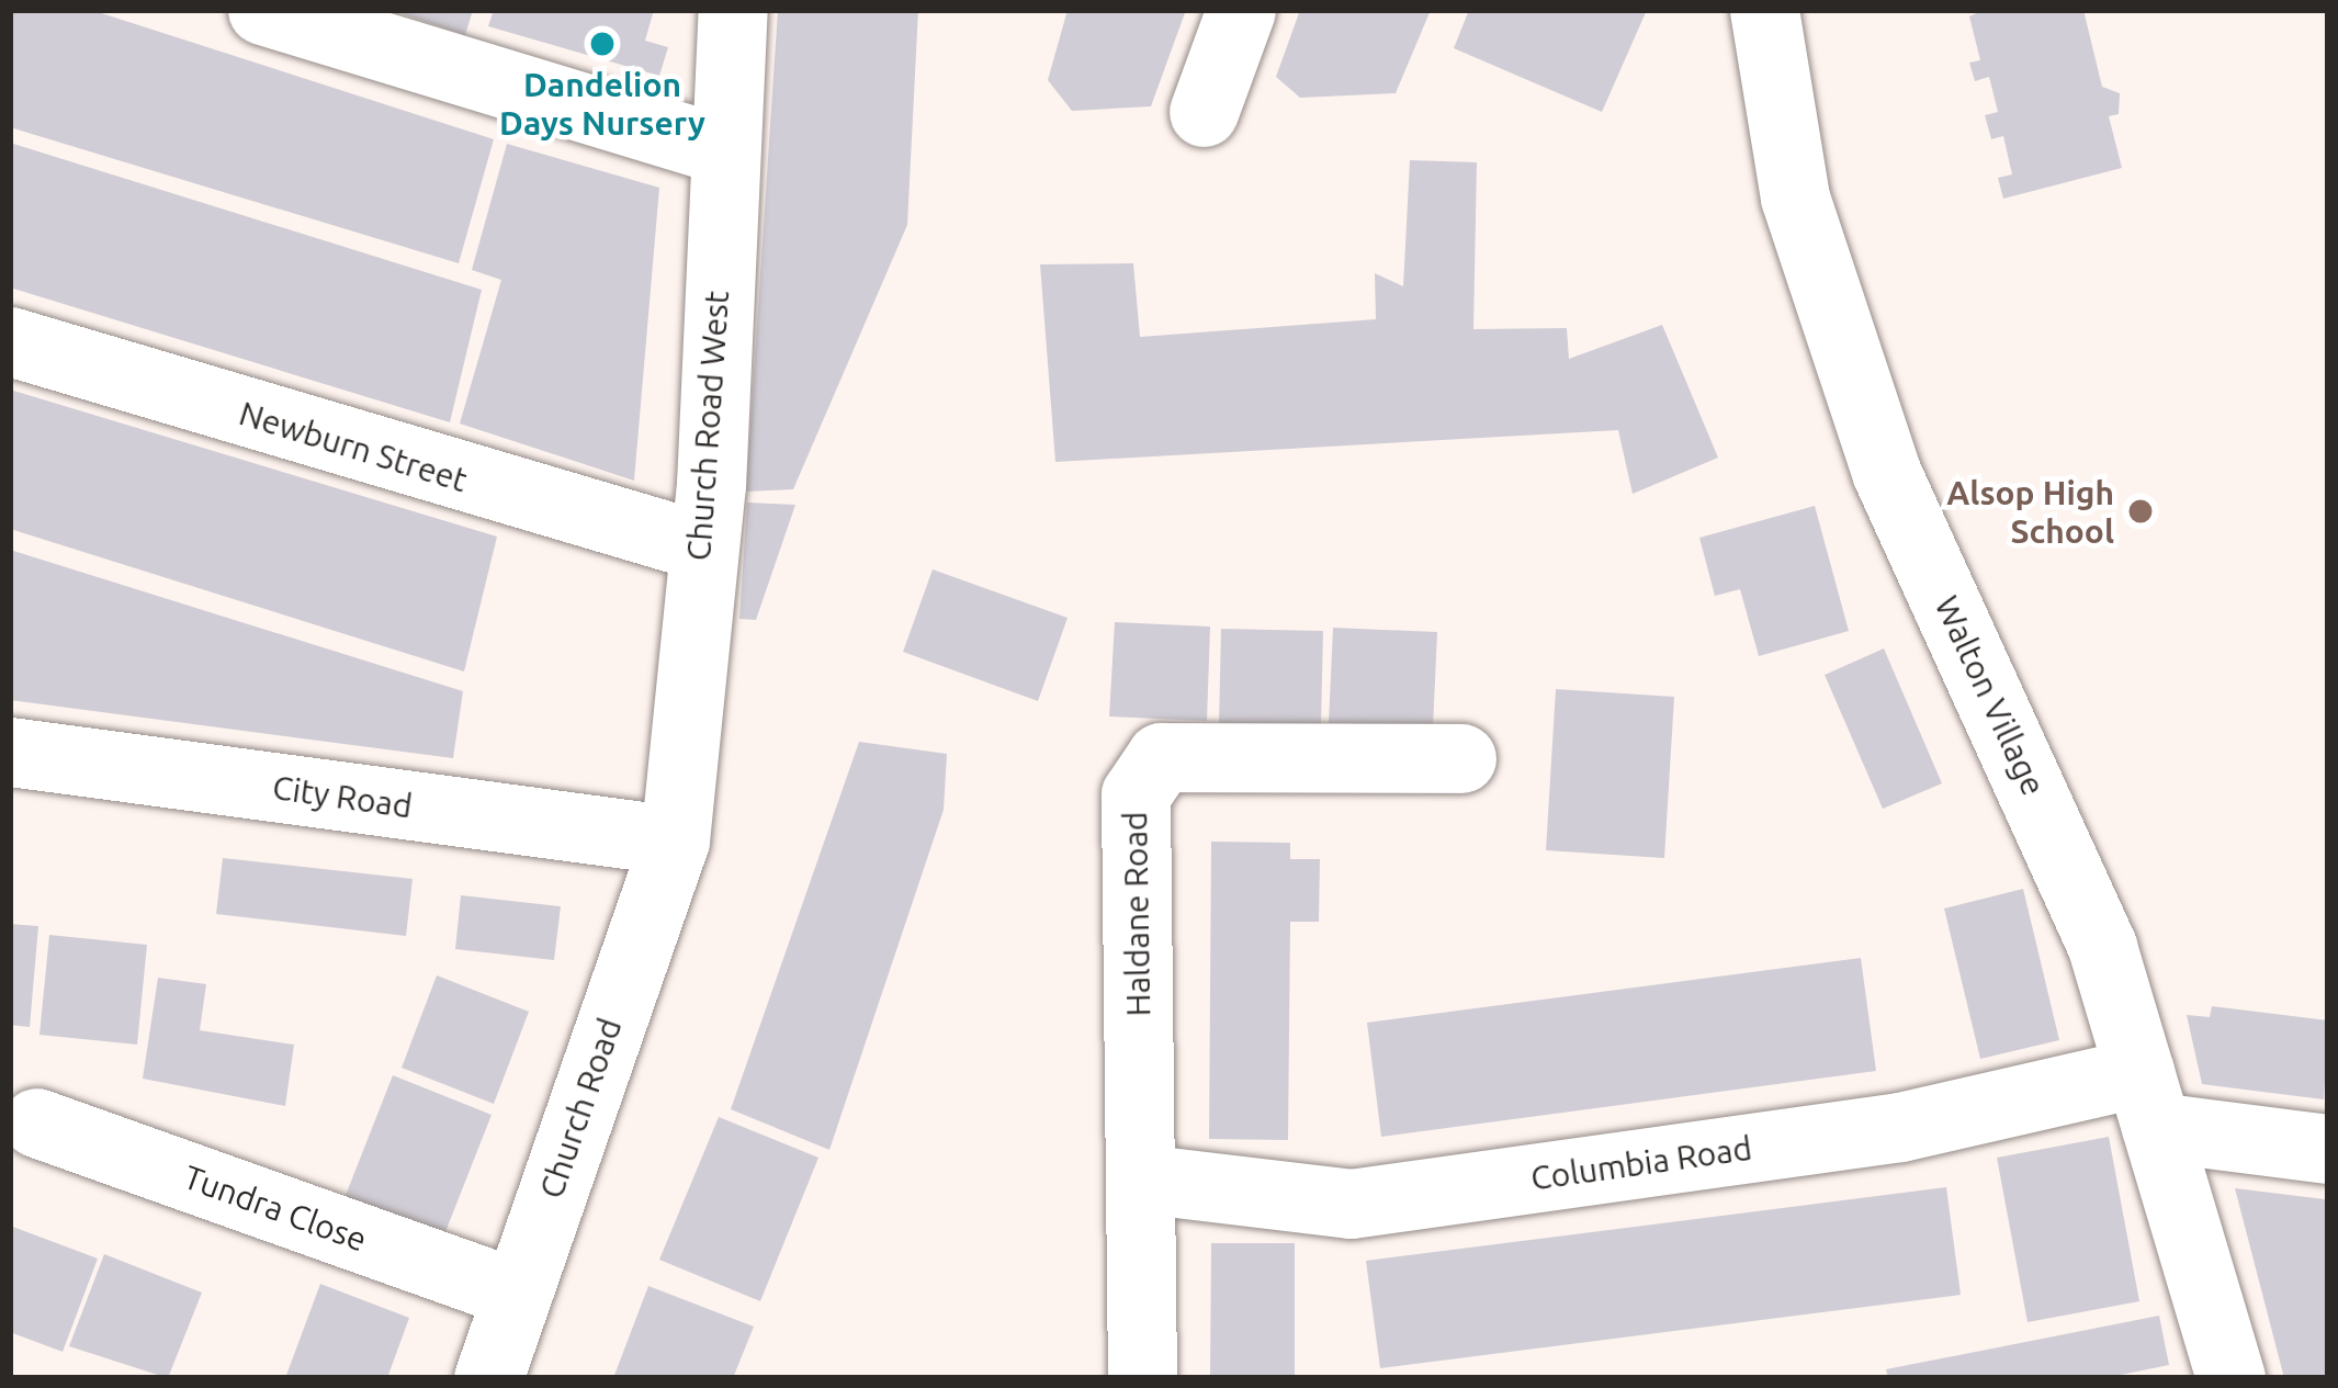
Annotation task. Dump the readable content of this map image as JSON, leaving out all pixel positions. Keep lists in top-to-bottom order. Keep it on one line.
{"streets":{"street":["Church Road West","Newburn Street","Walton Village","City Road","Haldane Road","Church Road","Columbia Road","Tundra Close"]},"crossings":[["Church Road West","Newburn Street"],["Church Road West","City Road"],["Church Road West","Church Road"],["Walton Village","Columbia Road"],["City Road","Church Road"],["Haldane Road","Columbia Road"],["Church Road","Tundra Close"]],"places":["Dandelion Days Nursery","Alsop High School"]}
